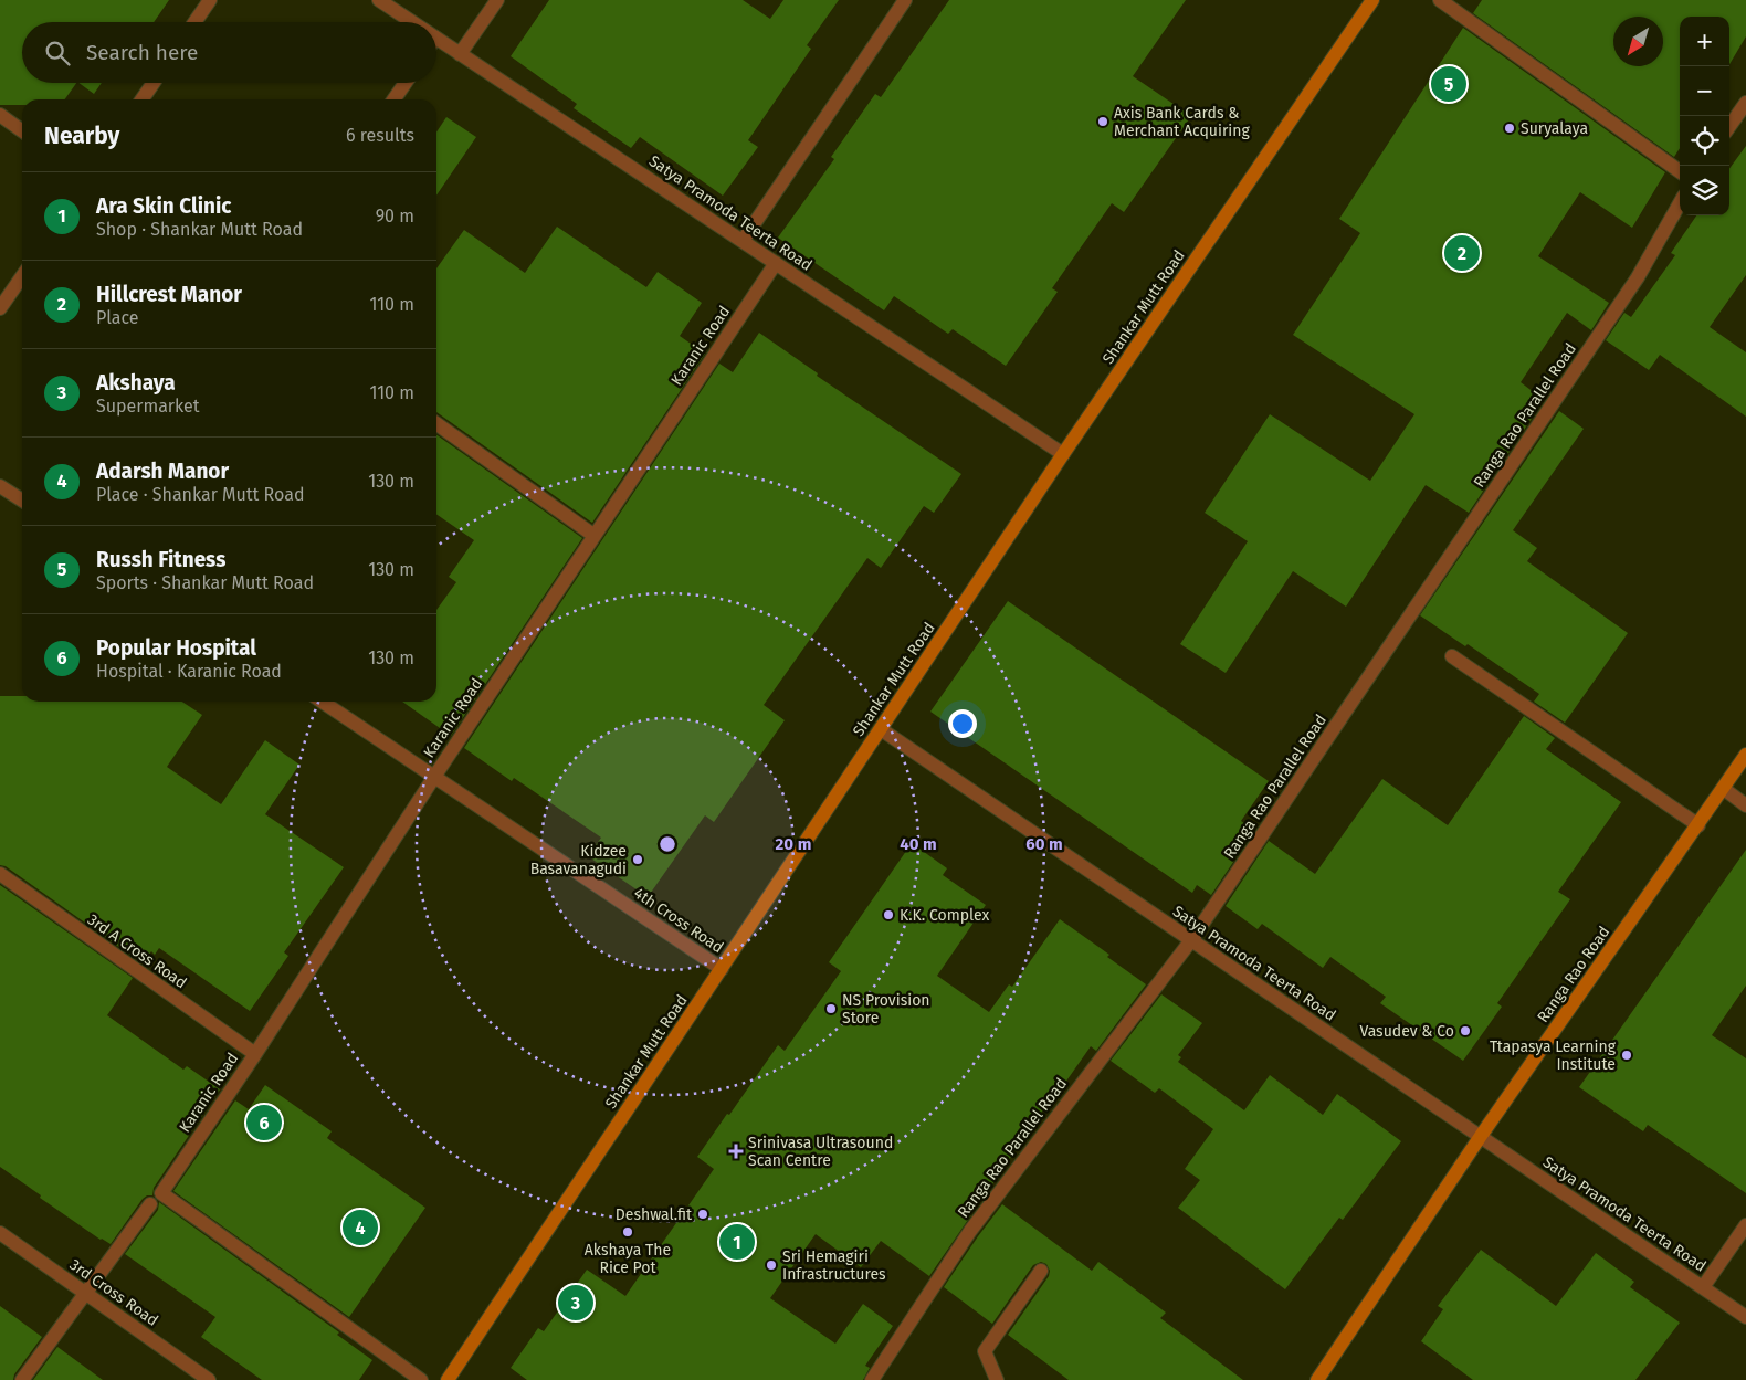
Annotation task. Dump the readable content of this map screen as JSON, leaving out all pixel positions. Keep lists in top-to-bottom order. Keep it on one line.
{"streets":{"street":["Satya Pramoda Teerta Road","Shankar Mutt Road","Karanic Road","Ranga Rao Parallel Road","4th Cross Road","3rd A Cross Road","Ranga Rao Road","3rd Cross Road"]},"crossings":[["Satya Pramoda Teerta Road","Shankar Mutt Road"],["Satya Pramoda Teerta Road","Karanic Road"],["Satya Pramoda Teerta Road","Ranga Rao Parallel Road"],["Satya Pramoda Teerta Road","Ranga Rao Road"],["Shankar Mutt Road","4th Cross Road"],["Karanic Road","4th Cross Road"],["Karanic Road","3rd A Cross Road"]],"places":{"other":["Axis Bank Cards & Merchant Acquiring","Suryalaya","Kidzee Basavanagudi","K.K. Complex","NS Provision Store","Vasudev & Co","Ttapasya Learning Institute","Deshwal.fit","Akshaya The Rice Pot","Sri Hemagiri Infrastructures"],"health":["Srinivasa Ultrasound Scan Centre"]},"north":"bottom left","page":{"map_buttons":["+","−"],"search":"Search here","pins":["5","2","6","4","1","3"],"heading":["Nearby","6 results"],"list":[{"mark":"1","name":"Ara Skin Clinic","note":"Shop · Shankar Mutt Road","value":"90 m"},{"mark":"2","name":"Hillcrest Manor","note":"Place","value":"110 m"},{"mark":"3","name":"Akshaya","note":"Supermarket","value":"110 m"},{"mark":"4","name":"Adarsh Manor","note":"Place · Shankar Mutt Road","value":"130 m"},{"mark":"5","name":"Russh Fitness","note":"Sports · Shankar Mutt Road","value":"130 m"},{"mark":"6","name":"Popular Hospital","note":"Hospital · Karanic Road","value":"130 m"}]},"rings":["20 m","40 m","60 m"]}
